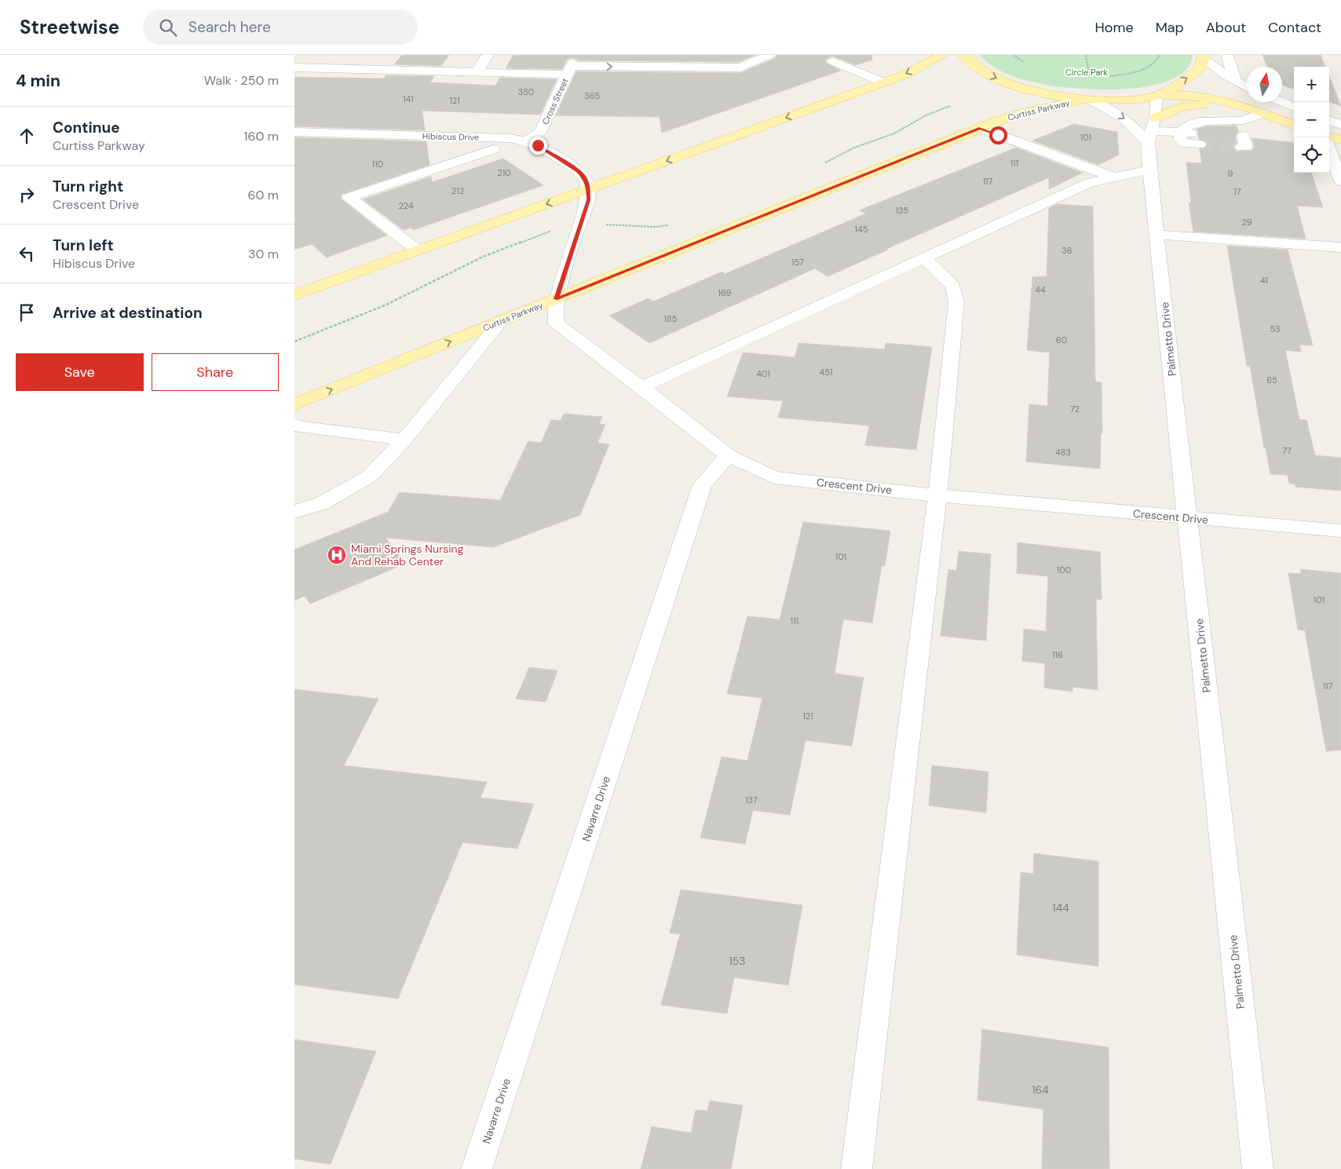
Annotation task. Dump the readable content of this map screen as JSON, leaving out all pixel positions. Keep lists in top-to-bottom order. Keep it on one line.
{"streets":{"main road":["Curtiss Parkway"],"street":["Cross Street","Hibiscus Drive","Palmetto Drive","Crescent Drive","Navarre Drive"]},"crossings":[["Cross Street","Hibiscus Drive"],["Curtiss Parkway","Crescent Drive"],["Hibiscus Drive","Crescent Drive"],["Palmetto Drive","Crescent Drive"],["Crescent Drive","Navarre Drive"]],"parks":["Circle Park"],"places":{"hospital":["Miami Springs Nursing And Rehab Center"]},"house_numbers":["350","365","141","121","101","111","110","210","9","117","212","17","224","135","29","145","36","157","41","44","169","185","53","60","451","401","65","72","77","483","101","100","101","111","116","117","121","137","144","153","164"],"north":"top","page":{"header":"Streetwise","search":"Search here","nav":["Home","Map","About","Contact"],"heading":["4 min","Walk · 250 m"],"map_buttons":["+","−"],"list":[["Continue","Curtiss Parkway","160 m"],["Turn right","Crescent Drive","60 m"],["Turn left","Hibiscus Drive","30 m"],"Arrive at destination"],"buttons":["Save","Share"]}}
